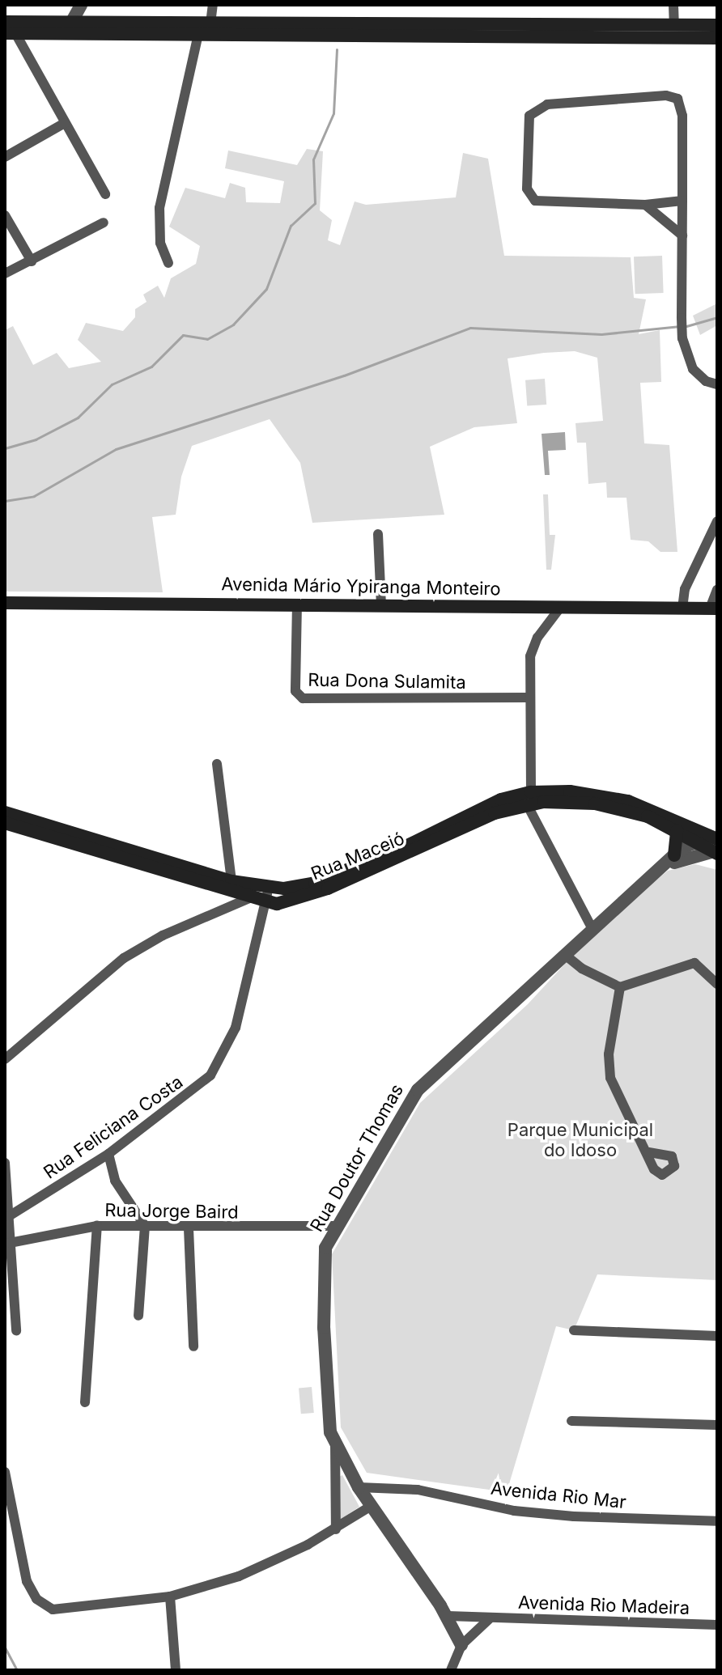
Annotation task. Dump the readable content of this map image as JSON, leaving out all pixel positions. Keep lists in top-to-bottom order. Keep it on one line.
{"streets":{"main road":["Avenida Mário Ypiranga Monteiro","Rua Maceió"],"street":["Rua Dona Sulamita","Rua Feliciana Costa","Rua Doutor Thomas","Rua Jorge Baird","Avenida Rio Mar","Avenida Rio Madeira"]},"crossings":[["Avenida Mário Ypiranga Monteiro","Rua Dona Sulamita"],["Rua Maceió","Rua Feliciana Costa"],["Rua Maceió","Rua Doutor Thomas"],["Rua Doutor Thomas","Rua Jorge Baird"],["Rua Doutor Thomas","Avenida Rio Mar"],["Rua Doutor Thomas","Avenida Rio Madeira"]],"parks":["Parque Municipal do Idoso"]}
